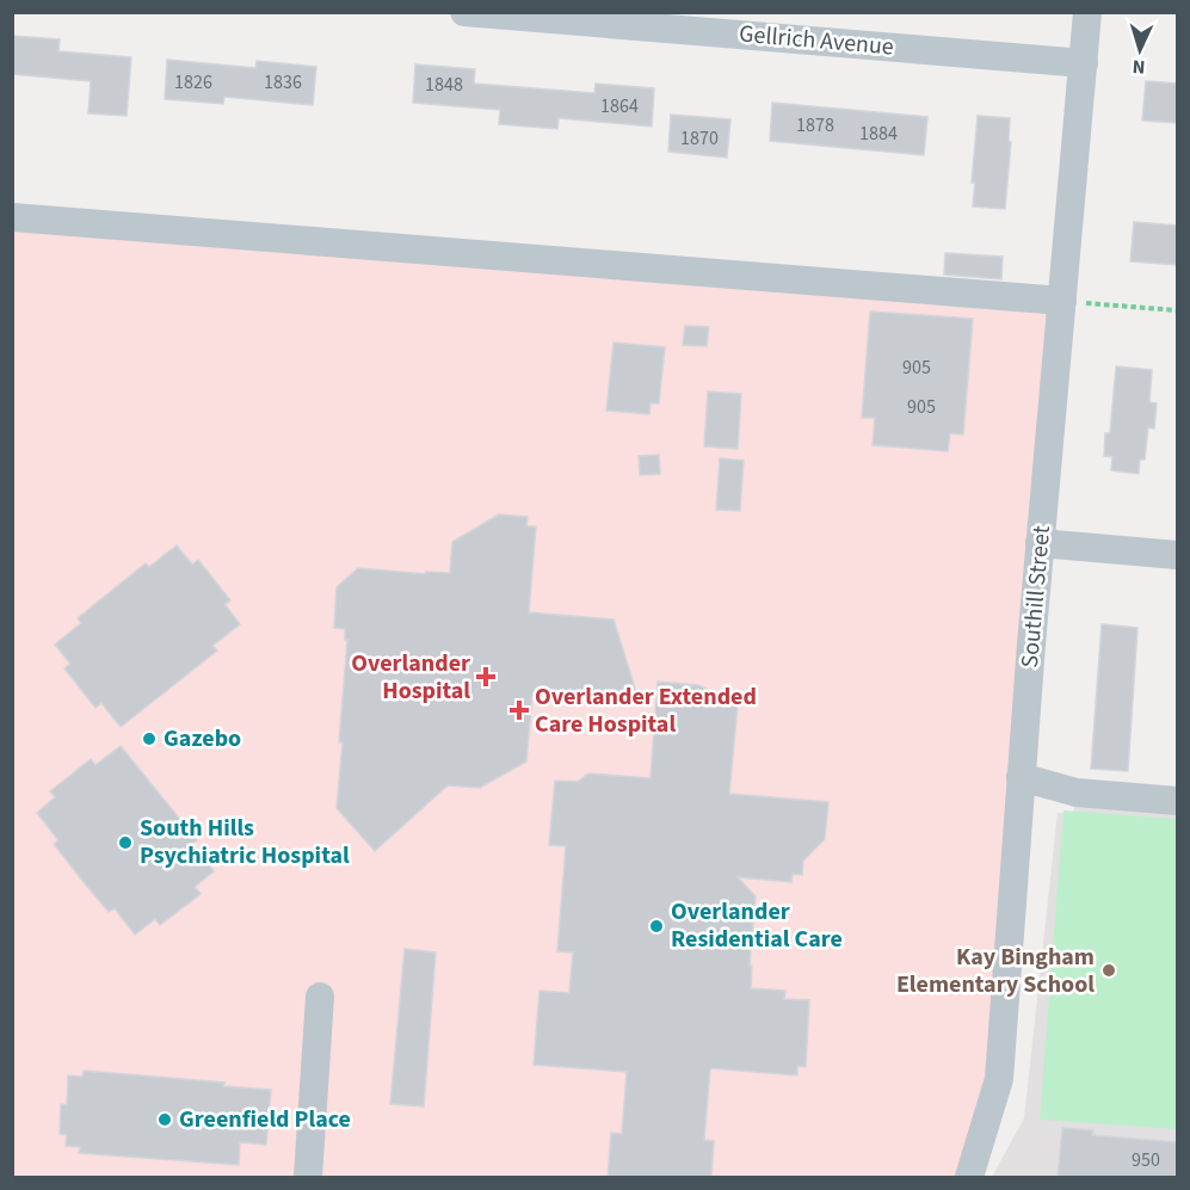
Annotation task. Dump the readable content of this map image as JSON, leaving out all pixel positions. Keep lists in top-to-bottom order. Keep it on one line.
{"streets":{"street":["Gellrich Avenue","Southill Street"]},"crossings":[["Gellrich Avenue","Southill Street"]],"places":{"health":["Overlander Hospital","Overlander Extended Care Hospital"],"other":["Gazebo","South Hills Psychiatric Hospital","Overlander Residential Care","Kay Bingham Elementary School","Greenfield Place"]},"house_numbers":["1826","1836","1848","1864","1878","1884","1870","905","905","950"],"north":"bottom"}
